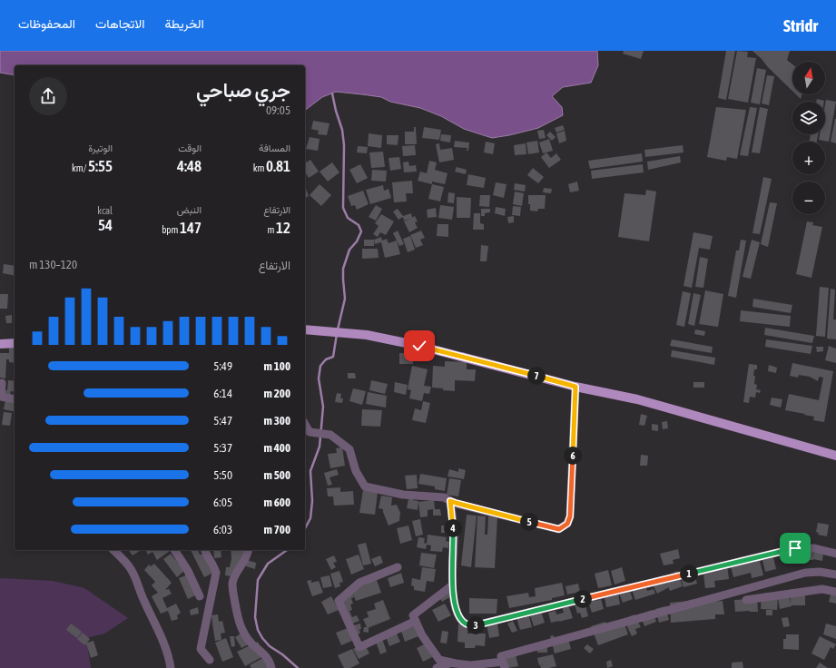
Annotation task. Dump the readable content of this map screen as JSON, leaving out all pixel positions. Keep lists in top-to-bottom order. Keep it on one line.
{"north":"top","page":{"header":"Stridr","nav":["الخريطة","الاتجاهات","المحفوظات"],"map_buttons":["+","−"],"heading":["جري صباحي","09:05"],"stats":[["المسافة","0.81 km"],["الوقت","4:48"],["الوتيرة","5:55 /km"],["الارتفاع","12 m"],["النبض","147 bpm"],["kcal","54"]],"chart":["الارتفاع","120–130 m"],"list":[{"name":"100 m","note":"5:49"},{"name":"200 m","note":"6:14"},{"name":"300 m","note":"5:47"},{"name":"400 m","note":"5:37"},{"name":"500 m","note":"5:50"},{"name":"600 m","note":"6:05"},{"name":"700 m","note":"6:03"}],"pins":["7","6","5","4","1","2","3"]}}
